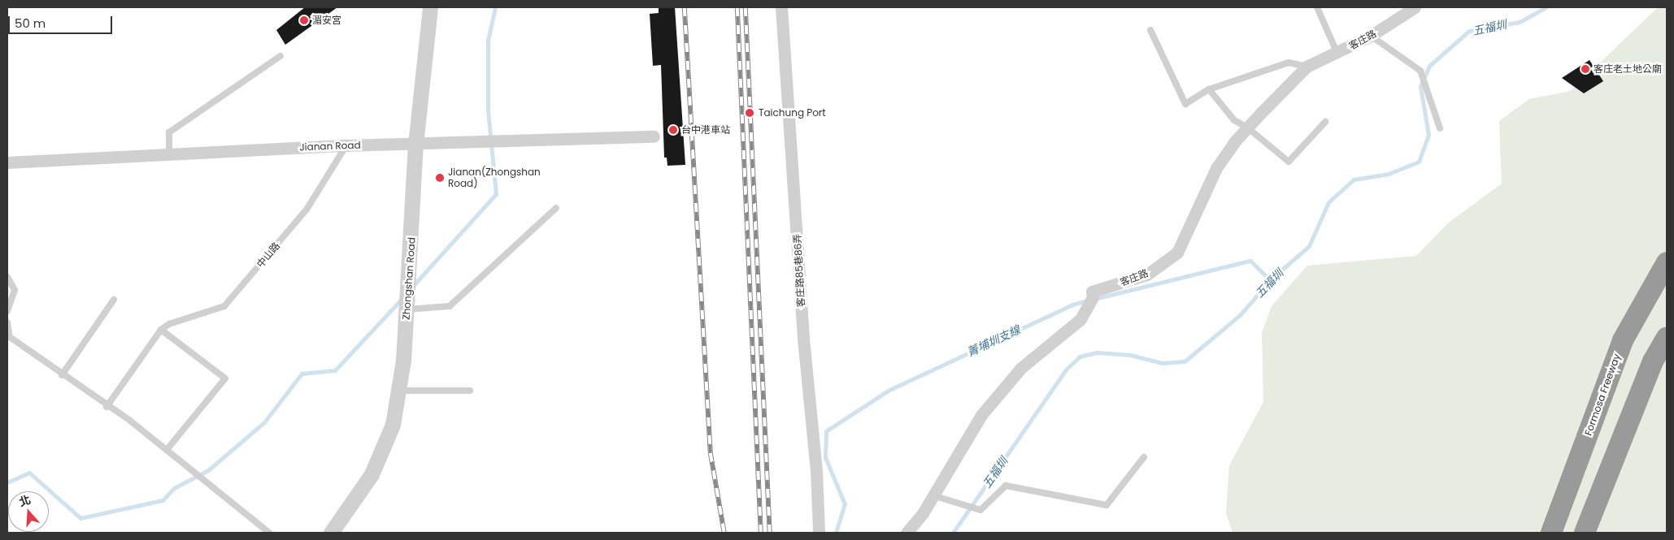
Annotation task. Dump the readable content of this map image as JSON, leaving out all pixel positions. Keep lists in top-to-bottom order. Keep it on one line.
{"streets":{"highway":["Formosa Freeway"],"street":["客庄路","Jianan Road","客庄路85巷86弄","Zhongshan Road"],"lane":["中山路"]},"crossings":[["Jianan Road","中山路"],["Jianan Road","Zhongshan Road"]],"water":["五福圳","菁埔圳支線"],"places":["湄安宮","客庄老土地公廟","Taichung Port","台中港車站","Jianan(Zhongshan Road)"],"scale_bar":"50 m","north":"top"}
